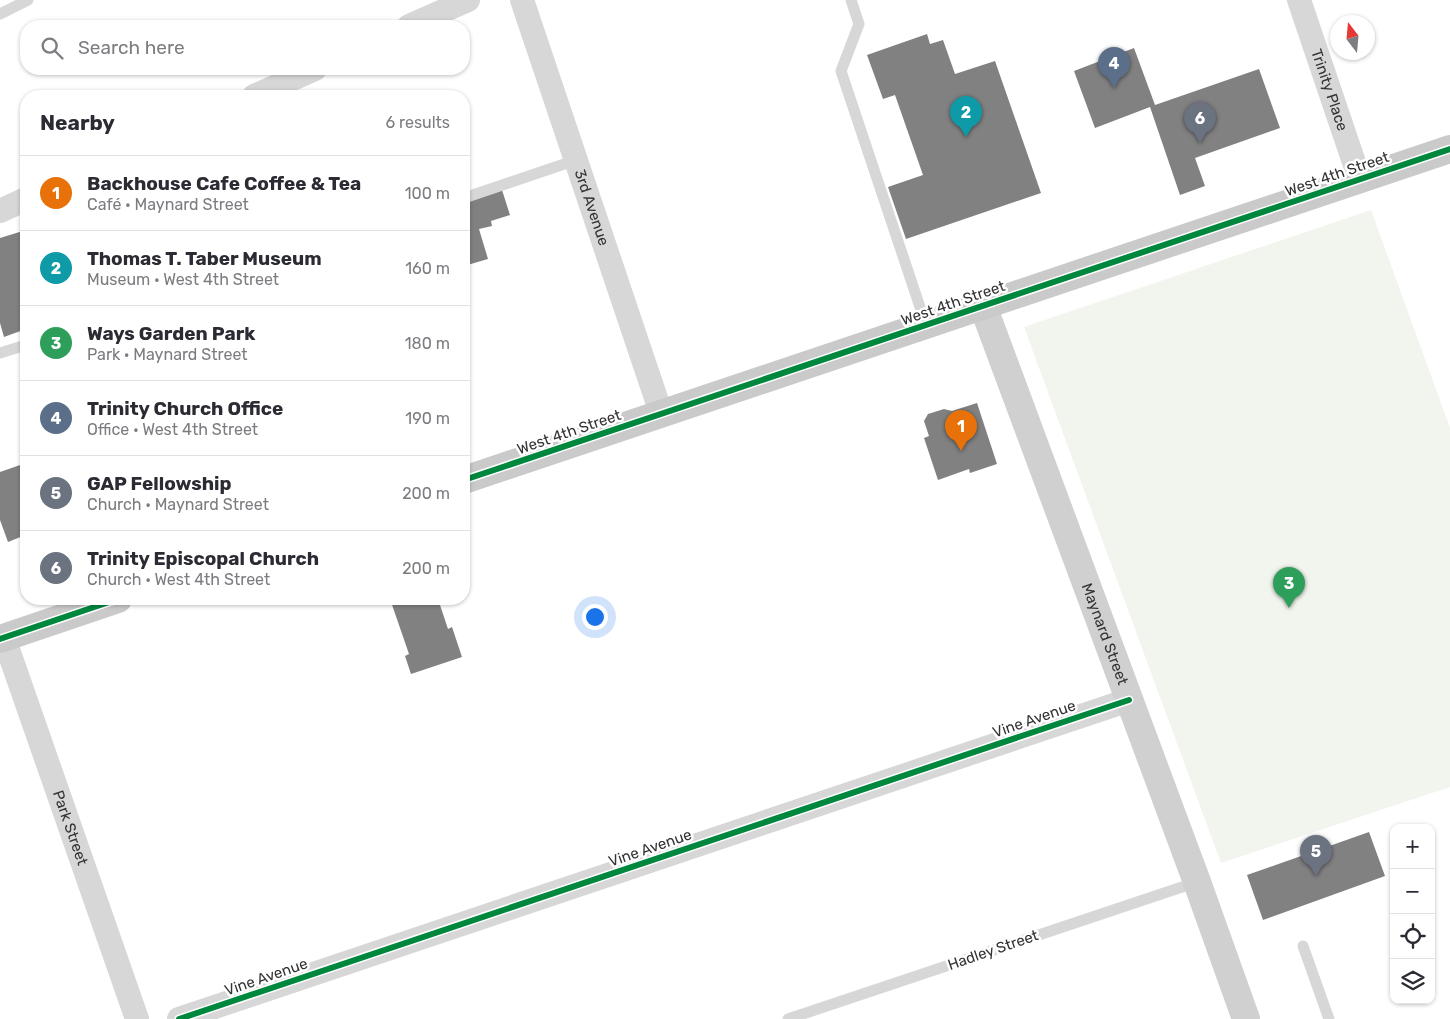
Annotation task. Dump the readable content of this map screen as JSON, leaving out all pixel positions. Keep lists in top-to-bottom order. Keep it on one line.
{"streets":{"main road":["West 4th Street"],"street":["Trinity Place","3rd Avenue","Maynard Street","Vine Avenue","Park Street"],"lane":["Hadley Street"]},"crossings":[["Trinity Place","West 4th Street"],["West 4th Street","3rd Avenue"],["West 4th Street","Maynard Street"],["Maynard Street","Vine Avenue"],["Maynard Street","Hadley Street"]],"north":"top","page":{"search":"Search here","pins":["4","2","6","1","3","5"],"heading":["Nearby","6 results"],"list":[{"mark":"1","name":"Backhouse Cafe Coffee & Tea","note":"Café · Maynard Street","value":"100 m"},{"mark":"2","name":"Thomas T. Taber Museum","note":"Museum · West 4th Street","value":"160 m"},{"mark":"3","name":"Ways Garden Park","note":"Park · Maynard Street","value":"180 m"},{"mark":"4","name":"Trinity Church Office","note":"Office · West 4th Street","value":"190 m"},{"mark":"5","name":"GAP Fellowship","note":"Church · Maynard Street","value":"200 m"},{"mark":"6","name":"Trinity Episcopal Church","note":"Church · West 4th Street","value":"200 m"}],"map_buttons":["+","−"]}}
